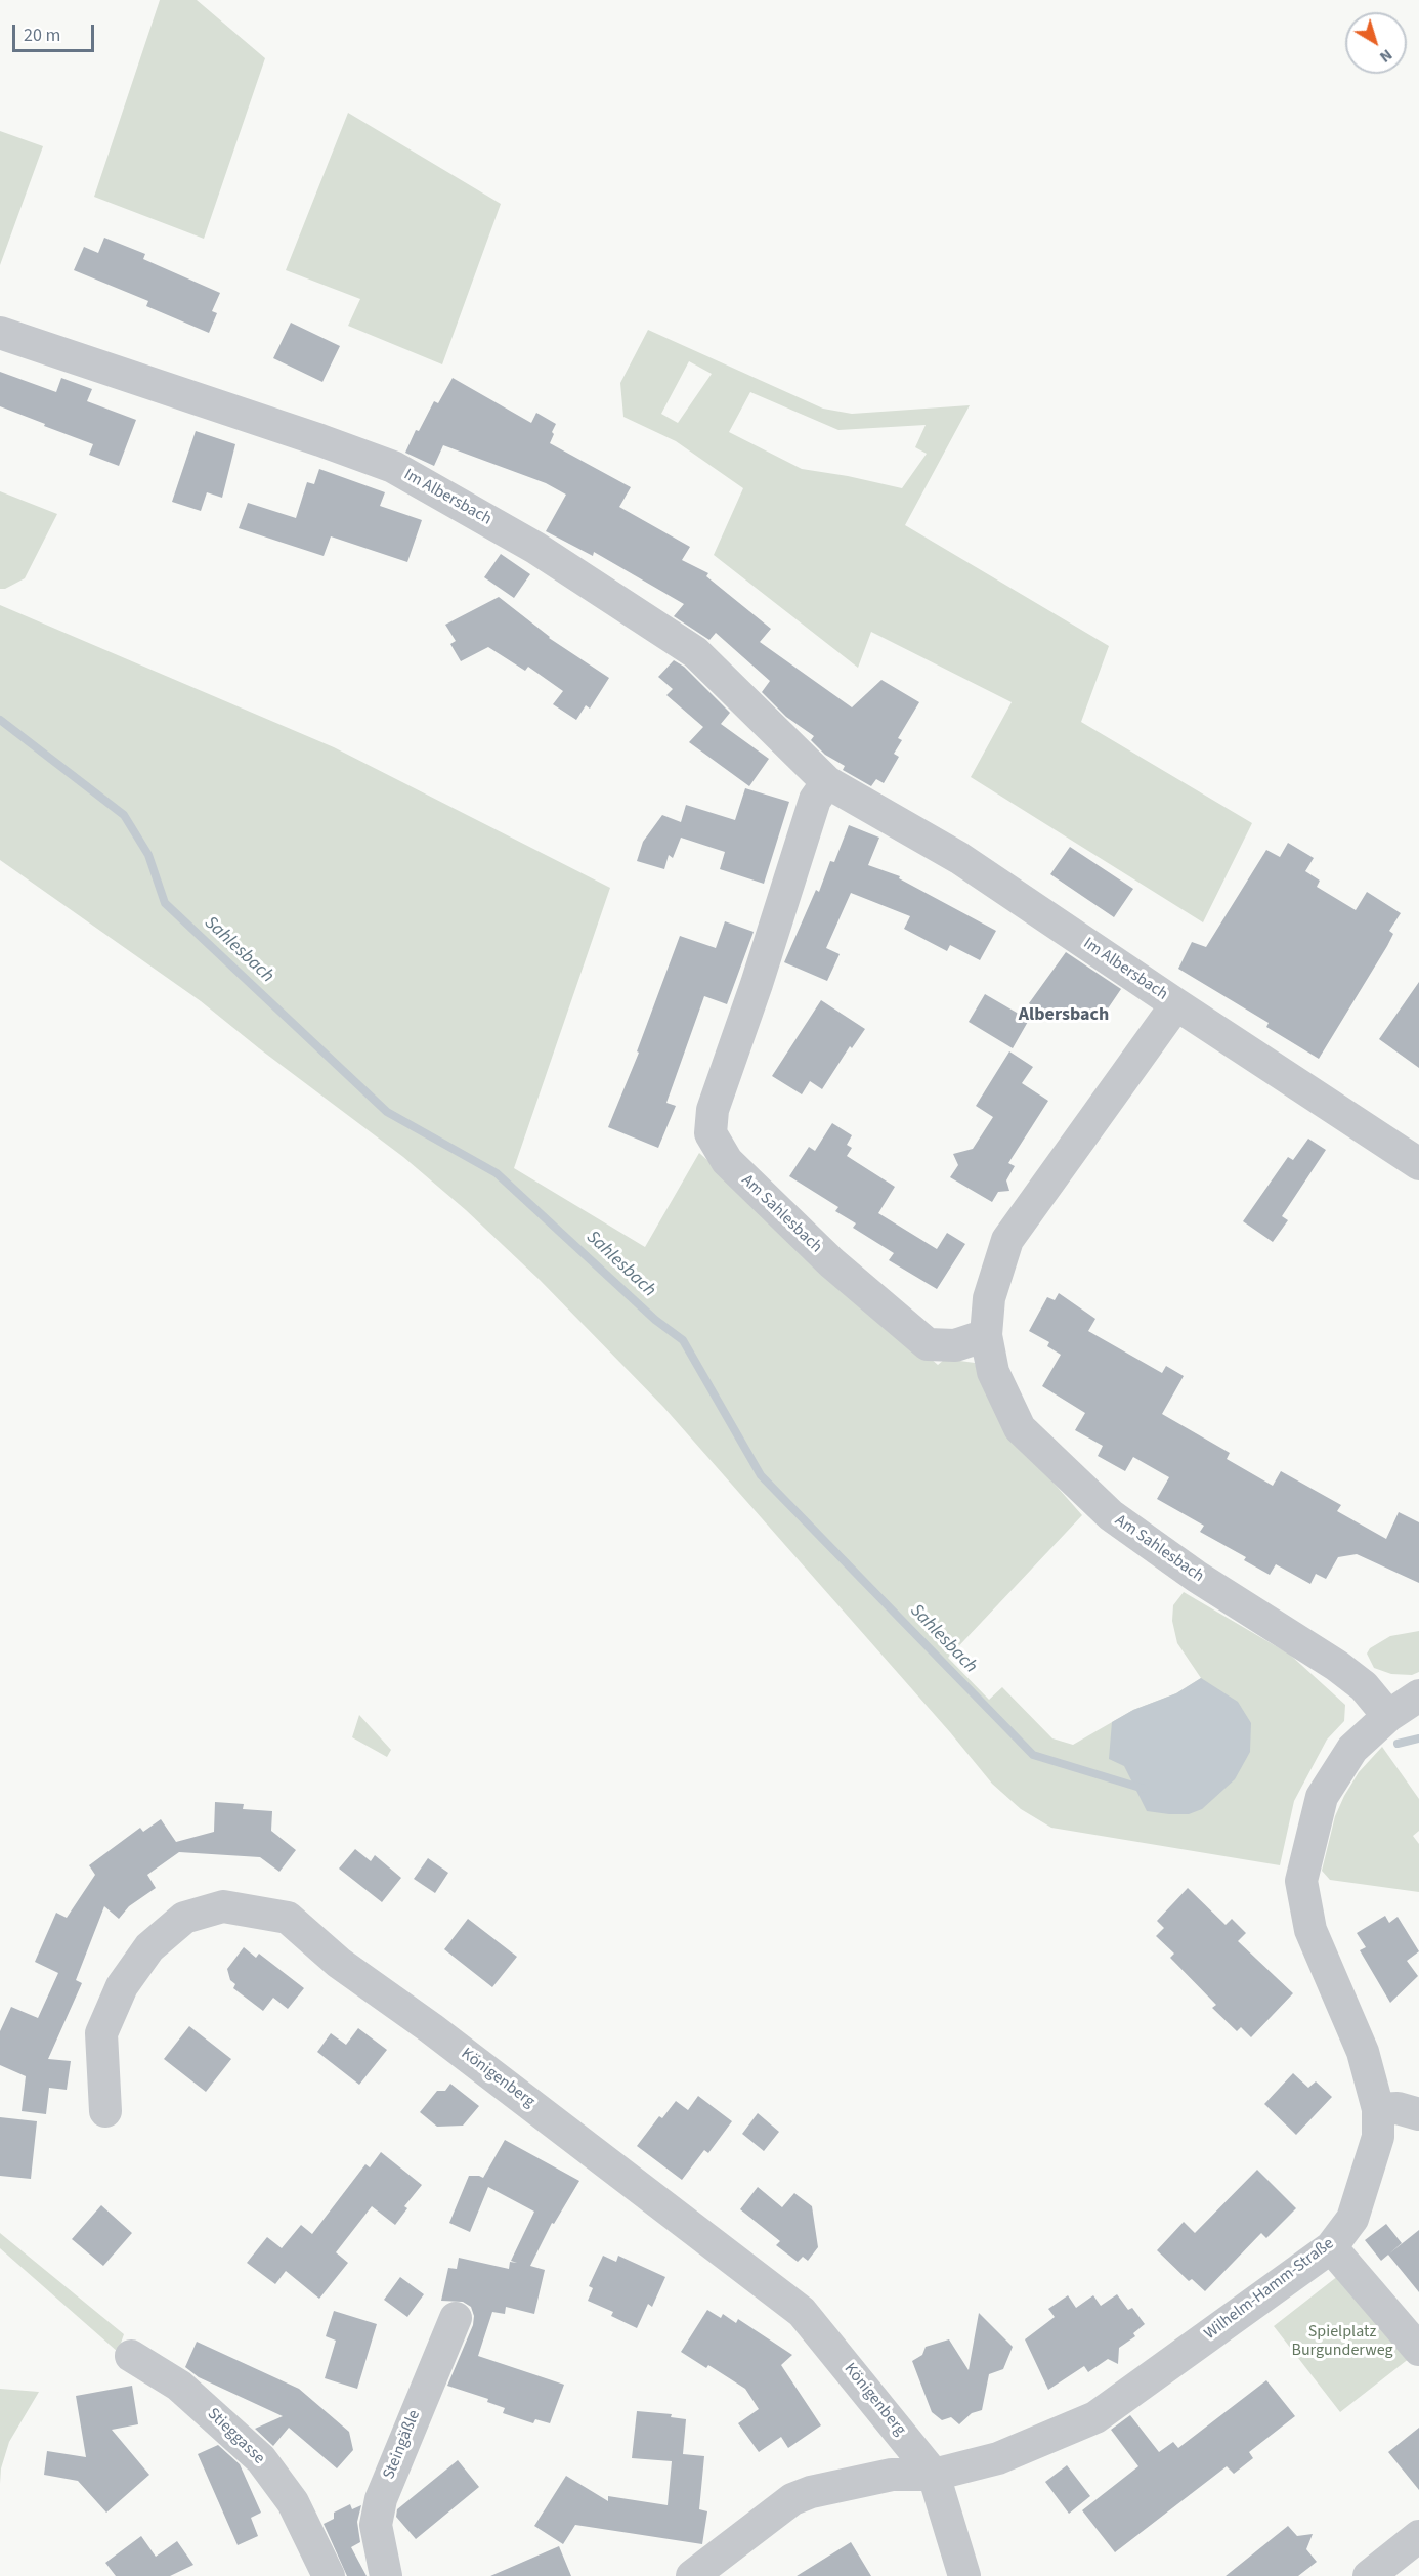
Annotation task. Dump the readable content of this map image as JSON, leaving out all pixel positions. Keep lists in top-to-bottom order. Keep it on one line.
{"streets":{"street":["Im Albersbach","Am Sahlesbach","Königenberg","Wilhelm-Hamm-Straße","Stieggasse","Steingäßle"]},"crossings":[["Im Albersbach","Am Sahlesbach"],["Am Sahlesbach","Wilhelm-Hamm-Straße"],["Königenberg","Wilhelm-Hamm-Straße"]],"districts":["Albersbach"],"water":["Sahlesbach"],"parks":["Spielplatz Burgunderweg"],"scale_bar":"20 m","north":"bottom right"}
